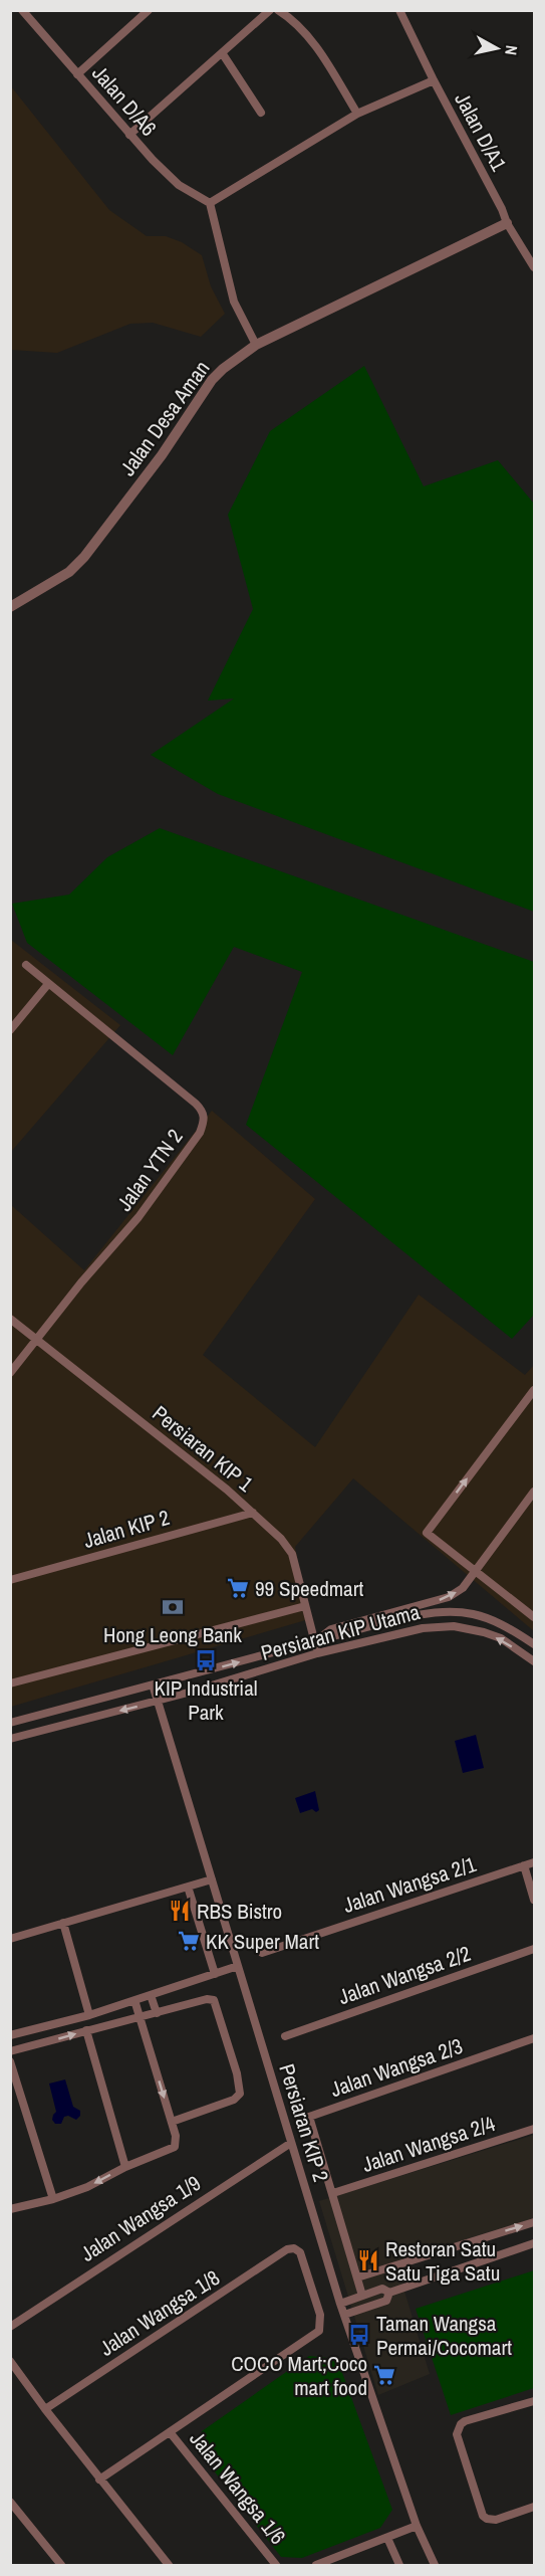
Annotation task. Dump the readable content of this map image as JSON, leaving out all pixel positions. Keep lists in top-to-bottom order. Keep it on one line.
{"streets":{"street":["Jalan D/A6","Jalan D/A1","Jalan Desa Aman","Jalan YTN 2","Persiaran KIP 1","Jalan KIP 2","Persiaran KIP Utama","Jalan Wangsa 2/1","Jalan Wangsa 2/2","Jalan Wangsa 2/3","Persiaran KIP 2","Jalan Wangsa 2/4","Jalan Wangsa 1/9","Jalan Wangsa 1/8","Jalan Wangsa 1/6"]},"crossings":[["Jalan D/A1","Jalan Desa Aman"],["Jalan YTN 2","Persiaran KIP 1"],["Persiaran KIP 1","Jalan KIP 2"],["Persiaran KIP 1","Persiaran KIP Utama"],["Persiaran KIP Utama","Persiaran KIP 2"],["Jalan Wangsa 2/3","Jalan Wangsa 2/4"],["Persiaran KIP 2","Jalan Wangsa 1/9"],["Jalan Wangsa 1/8","Jalan Wangsa 1/6"]],"places":{"supermarket":["99 Speedmart","KK Super Mart","COCO Mart;Coco mart food"],"bank":["Hong Leong Bank"],"bus stop":["KIP Industrial Park","Taman Wangsa Permai/Cocomart"],"restaurant":["RBS Bistro","Restoran Satu Satu Tiga Satu"]},"north":"right"}
